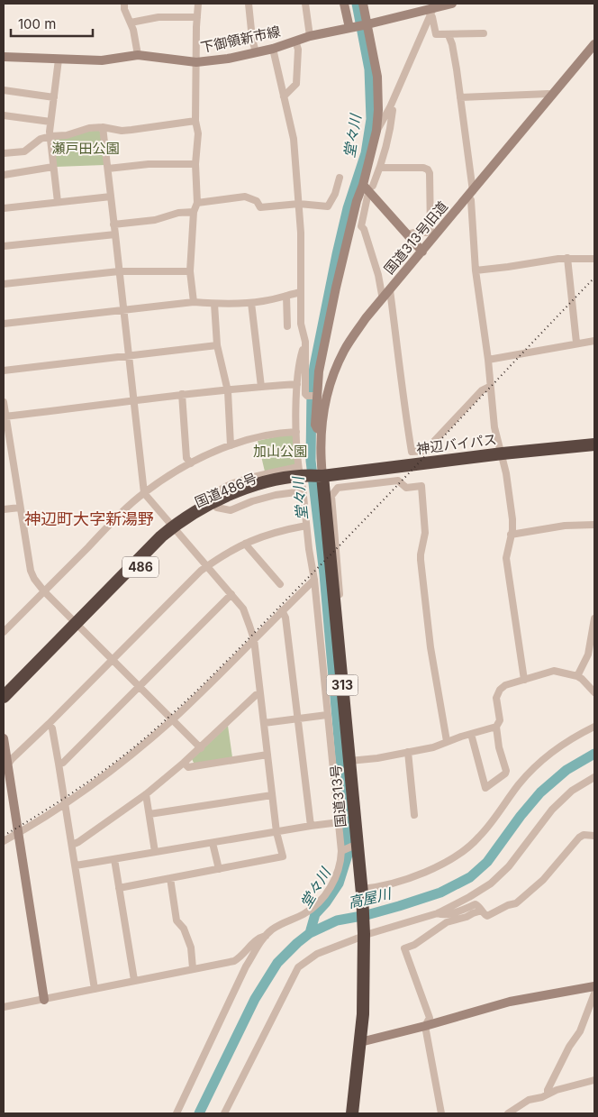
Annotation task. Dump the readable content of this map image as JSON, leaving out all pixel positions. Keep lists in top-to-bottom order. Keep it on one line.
{"streets":{"highway":["神辺バイパス","国道486号","486","313","国道313号"],"street":["下御領新市線","国道313号旧道"]},"crossings":[["国道313号旧道","神辺バイパス"],["国道313号旧道","国道486号"],["国道313号旧道","国道313号"],["神辺バイパス","国道486号"],["神辺バイパス","国道313号"],["国道486号","国道313号"]],"districts":["神辺町大字新湯野"],"water":["堂々川","高屋川"],"parks":["瀬戸田公園","加山公園"],"scale_bar":"100 m"}
